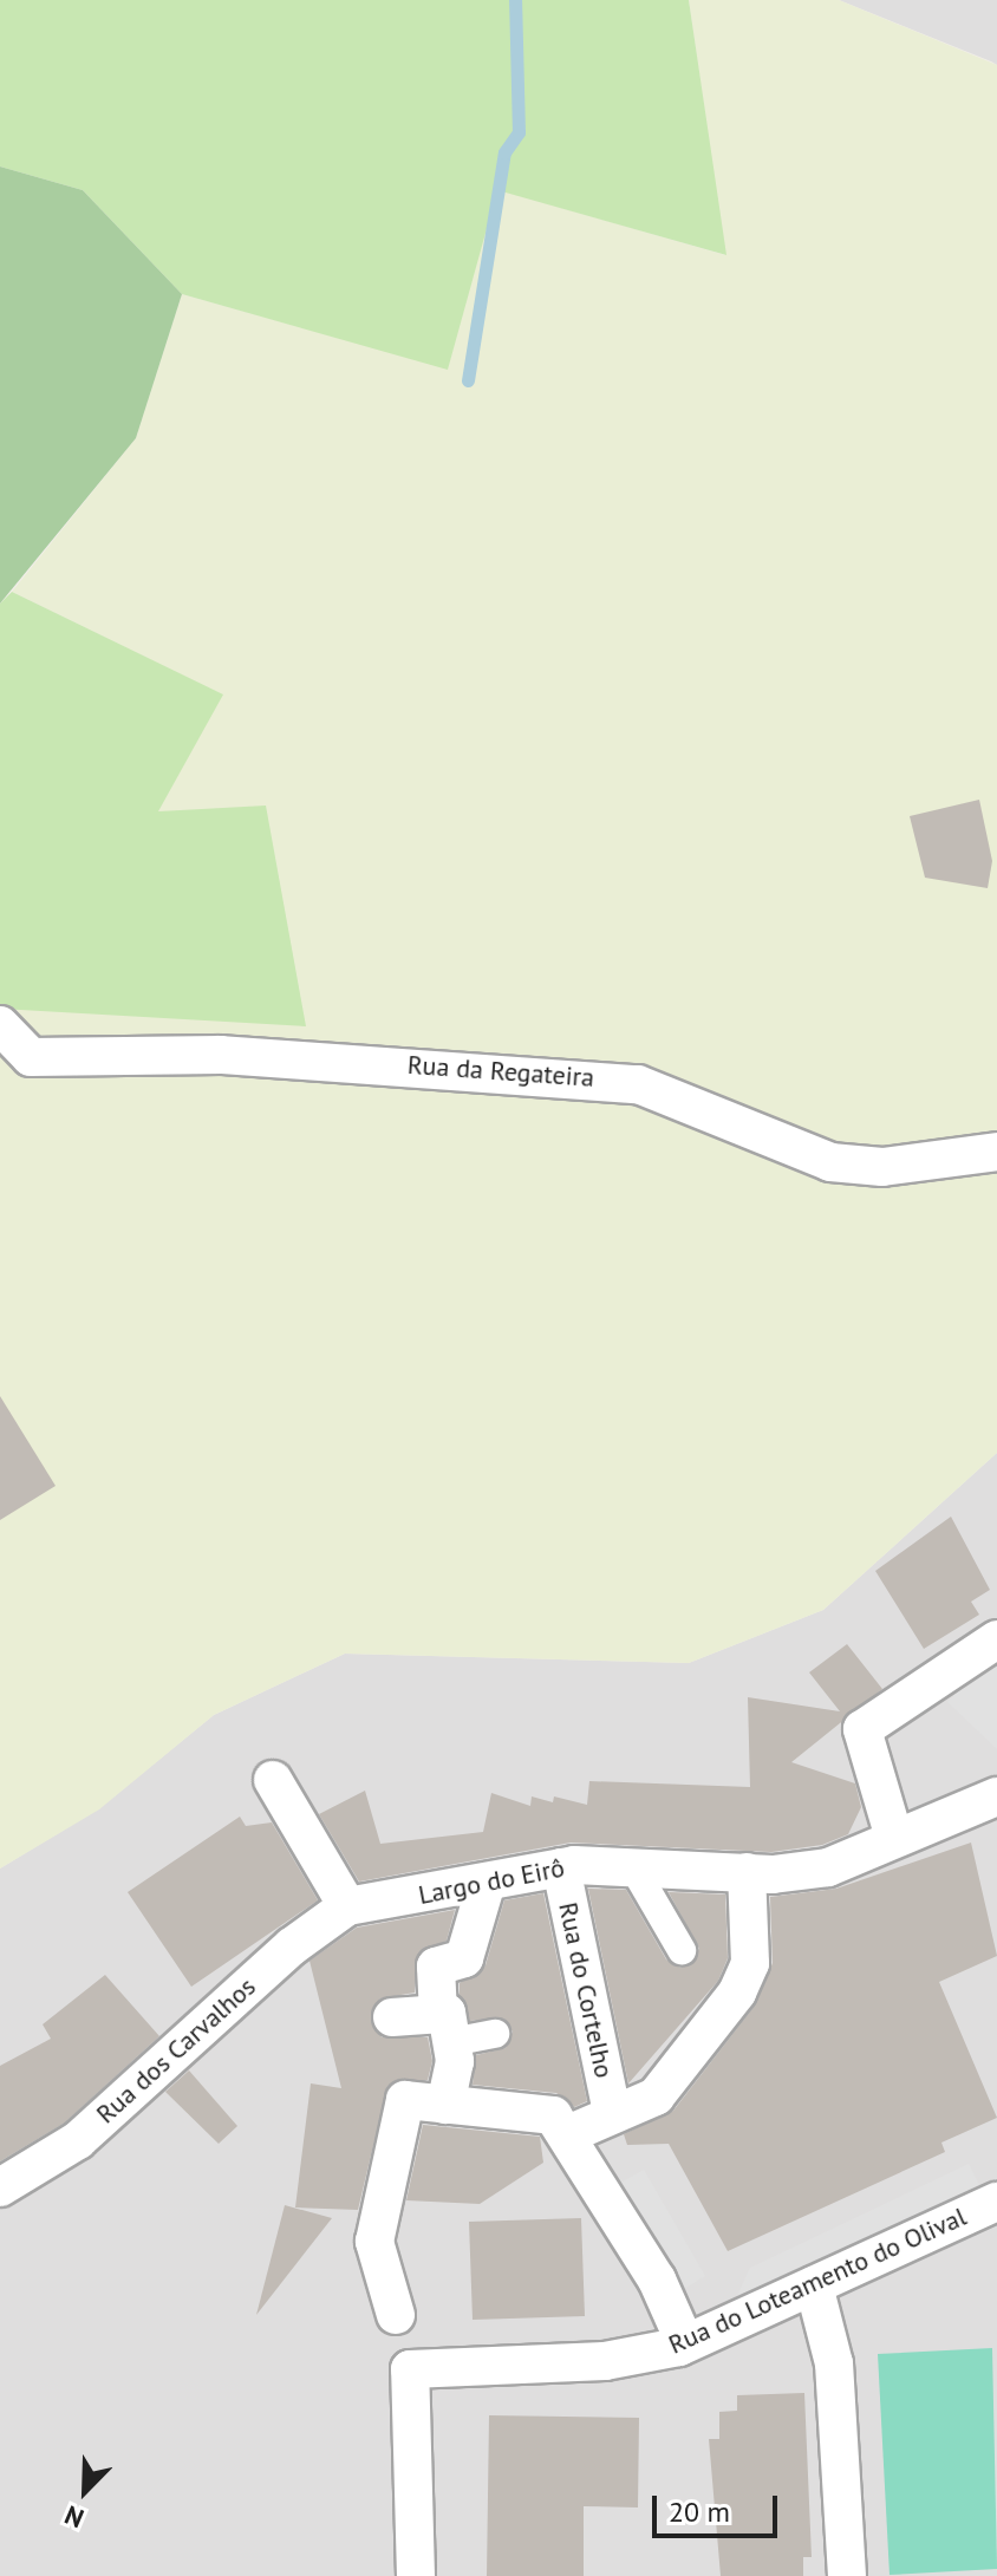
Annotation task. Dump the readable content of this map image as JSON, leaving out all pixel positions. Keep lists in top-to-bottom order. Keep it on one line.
{"streets":{"street":["Rua da Regateira","Largo do Eirô","Rua do Cortelho","Rua dos Carvalhos","Rua do Loteamento do Olival"]},"crossings":[["Largo do Eirô","Rua do Cortelho"],["Largo do Eirô","Rua dos Carvalhos"]],"scale_bar":"20 m","north":"bottom left"}
